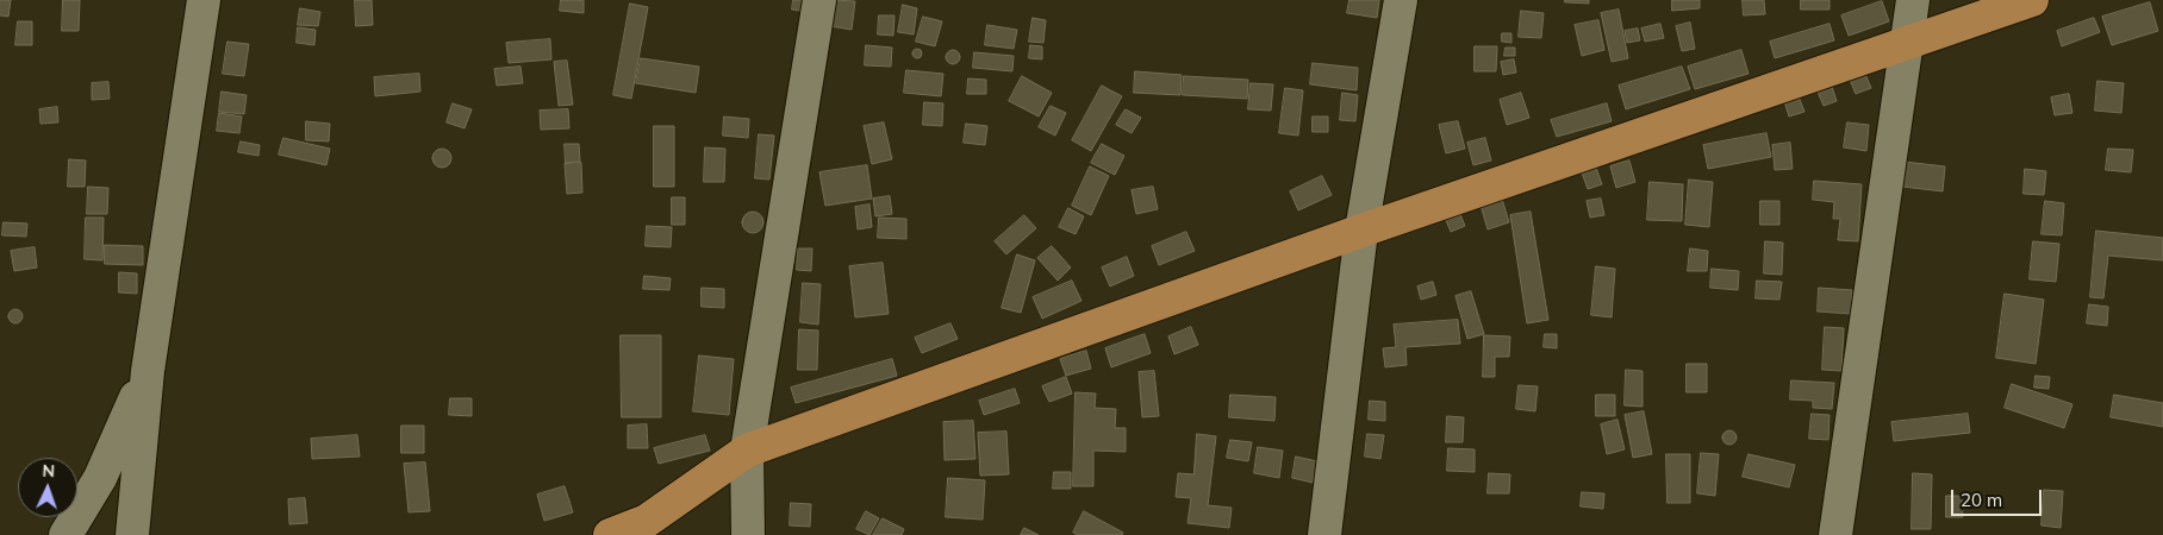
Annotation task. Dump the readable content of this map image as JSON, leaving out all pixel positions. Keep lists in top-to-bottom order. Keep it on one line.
{"scale_bar":"20 m","north":"top"}
